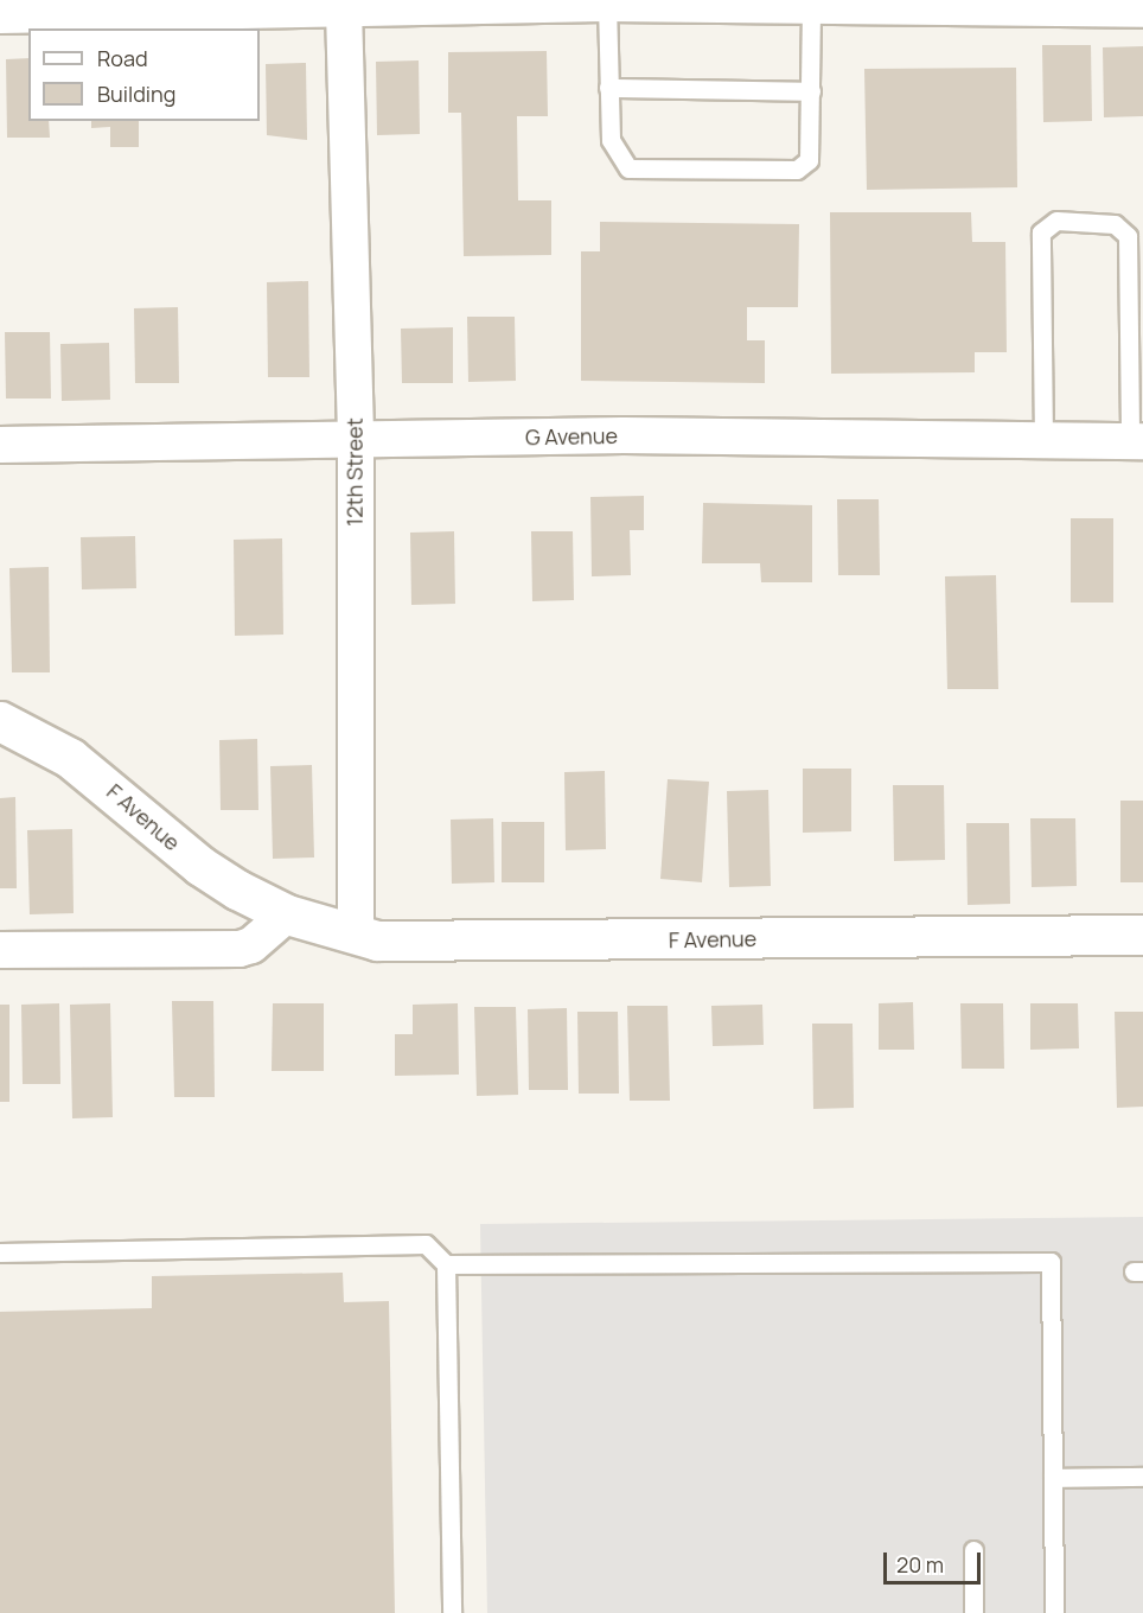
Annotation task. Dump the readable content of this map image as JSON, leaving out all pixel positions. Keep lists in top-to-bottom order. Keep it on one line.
{"streets":{"street":["G Avenue","12th Street","F Avenue"]},"crossings":[["G Avenue","12th Street"],["12th Street","F Avenue"]],"legend":["Road","Building"],"scale_bar":"20 m"}
